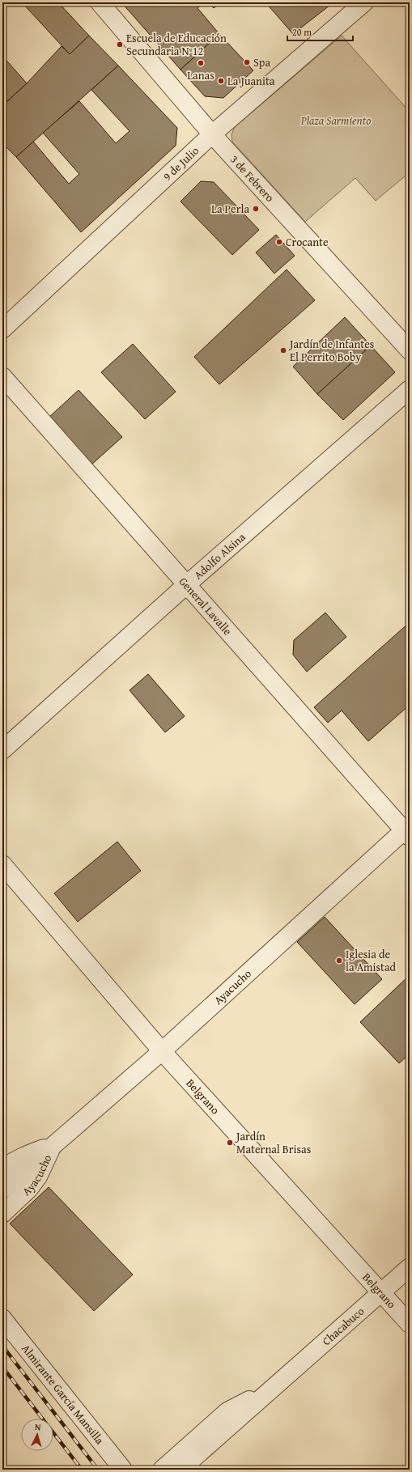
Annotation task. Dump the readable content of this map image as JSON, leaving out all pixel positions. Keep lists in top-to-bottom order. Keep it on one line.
{"streets":{"street":["9 de Julio","3 de Febrero","Adolfo Alsina","General Lavalle","Ayacucho","Belgrano","Chacabuco","Almirante García Mansilla"]},"crossings":[["9 de Julio","3 de Febrero"],["Adolfo Alsina","General Lavalle"],["General Lavalle","Ayacucho"],["Ayacucho","Belgrano"],["Belgrano","Chacabuco"]],"parks":["Plaza Sarmiento"],"places":["Escuela de Educación Secundaria Nº12","Spa","Lanas","La Juanita","La Perla","Crocante","Jardín de Infantes El Perrito Boby","Iglesia de la Amistad","Jardín Maternal Brisas"],"scale_bar":"20 m","north":"top"}
